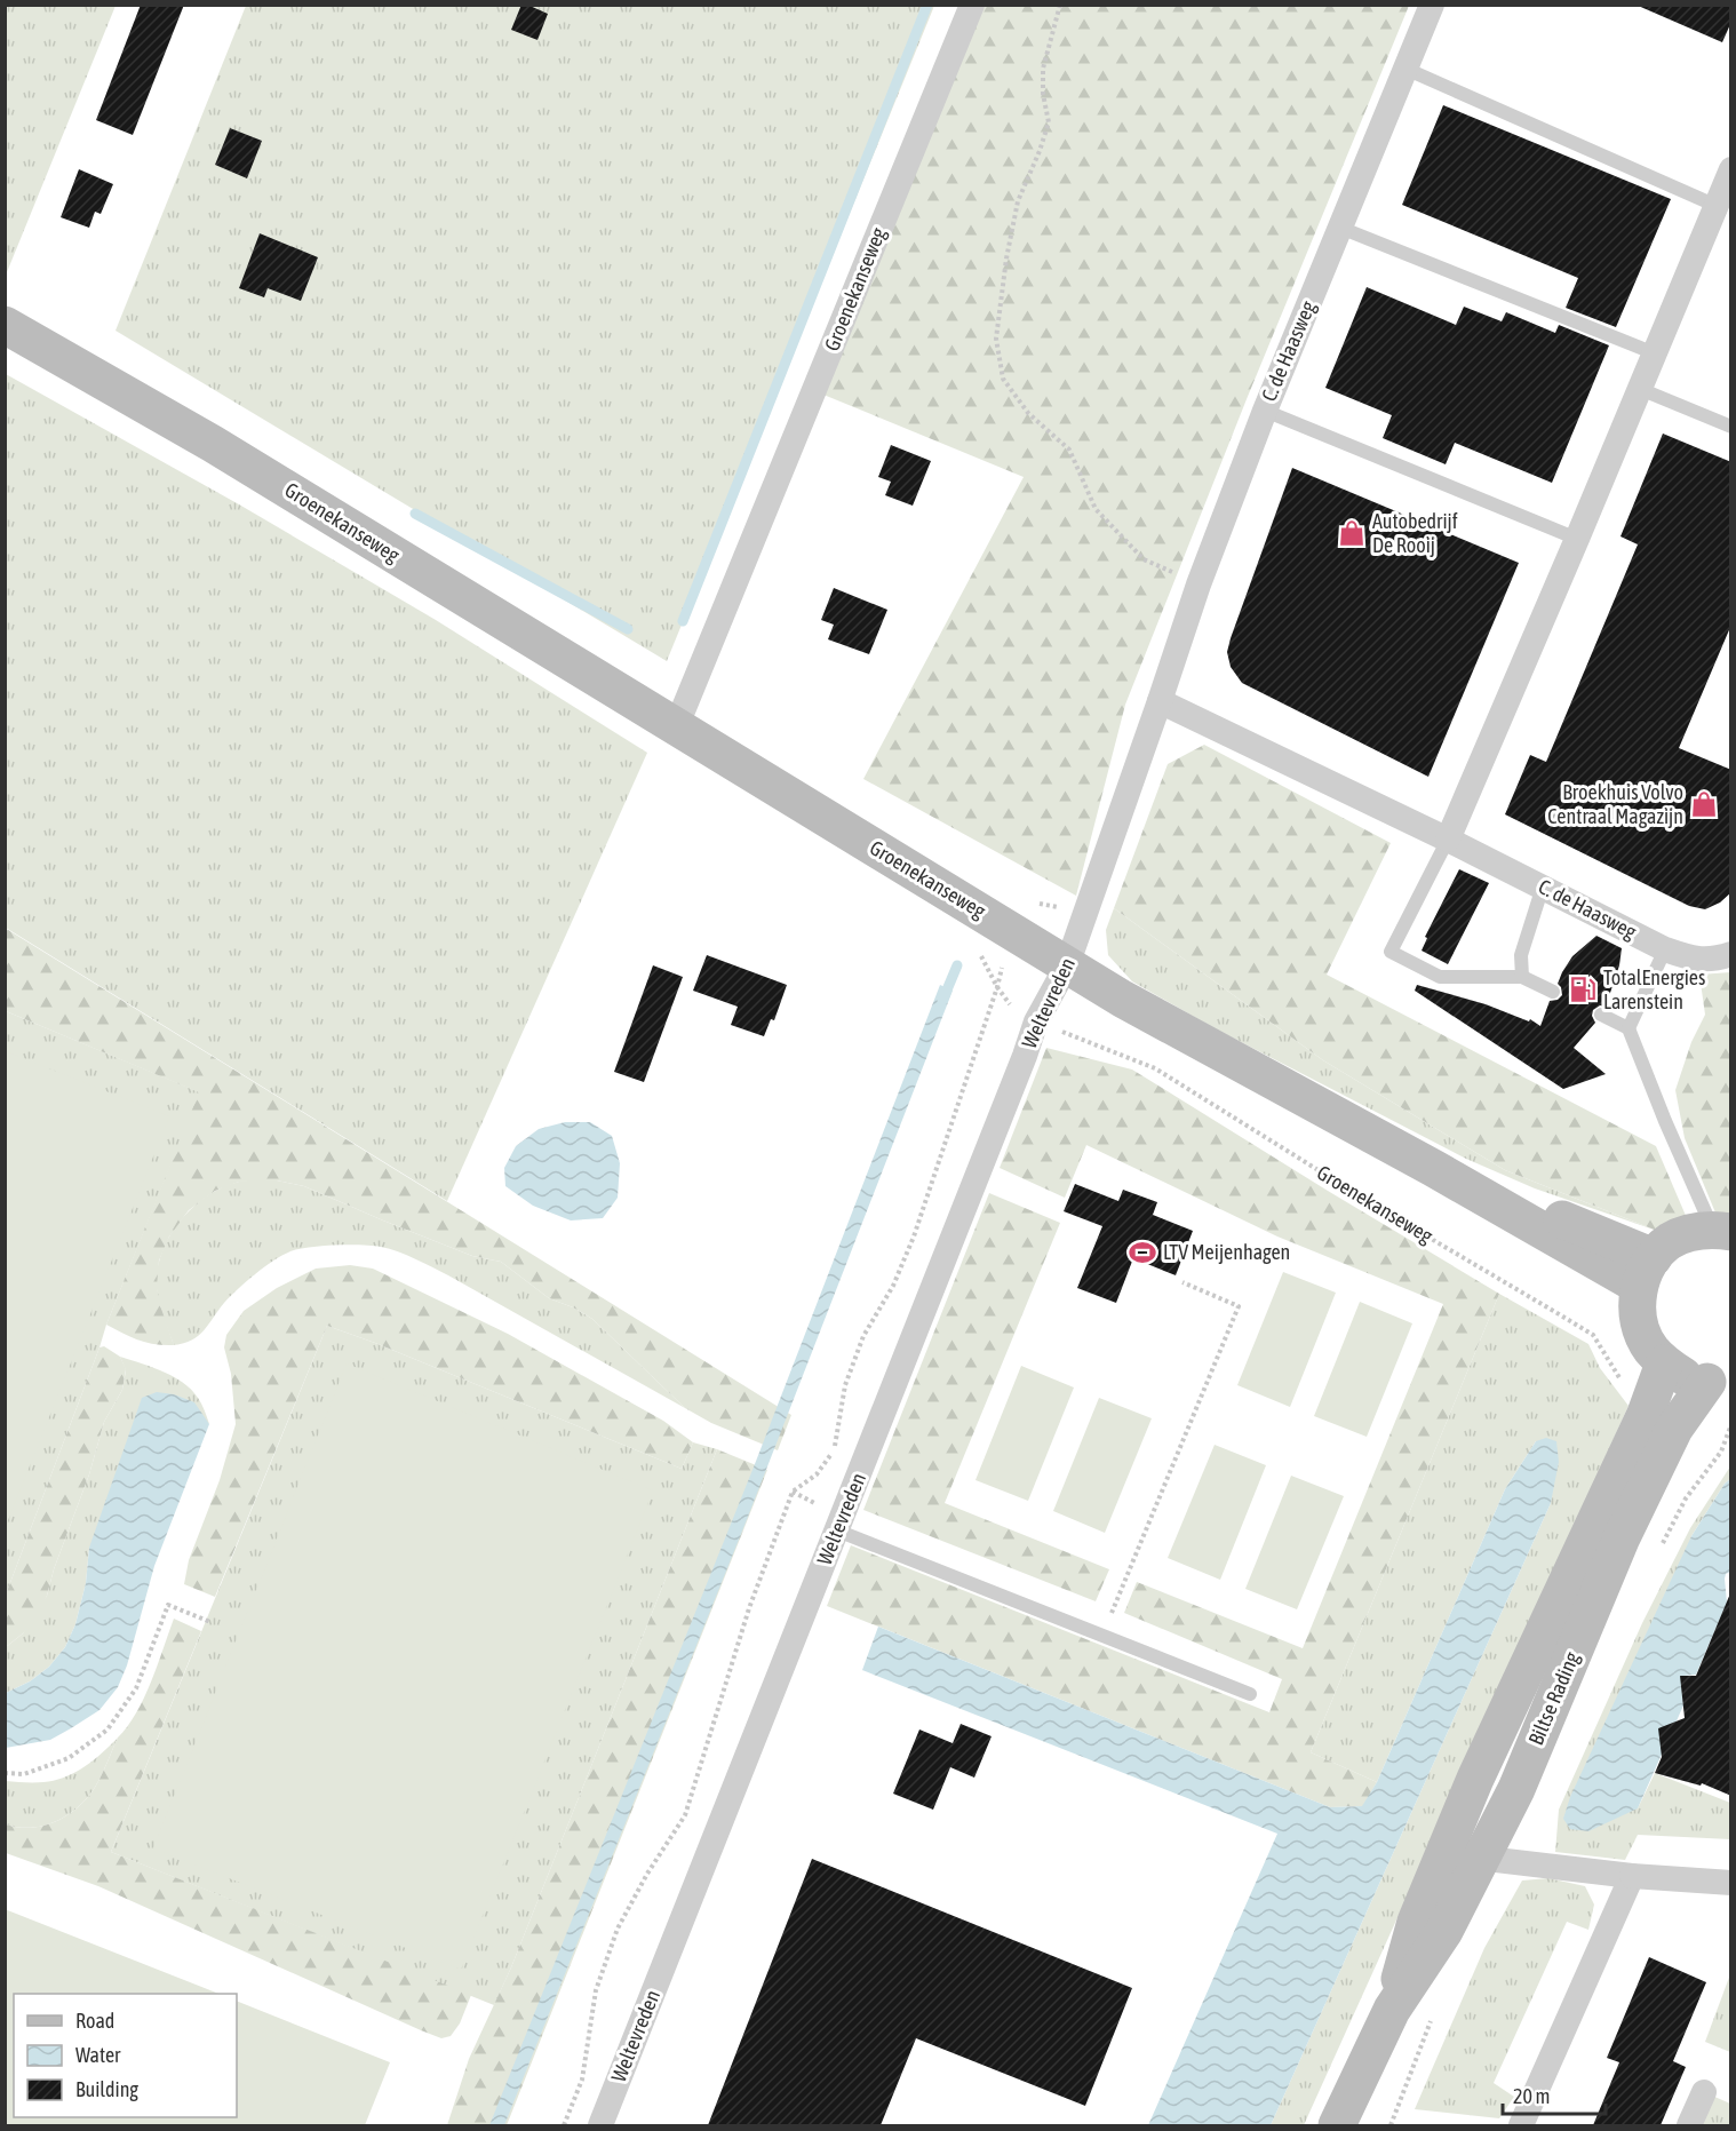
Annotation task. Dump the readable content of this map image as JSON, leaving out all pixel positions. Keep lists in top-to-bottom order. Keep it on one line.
{"streets":{"street":["Groenekanseweg","C. de Haasweg","Weltevreden","Biltse Rading"]},"crossings":[["Groenekanseweg","Weltevreden"],["Groenekanseweg","Biltse Rading"],["C. de Haasweg","Weltevreden"]],"places":{"shop":["Autobedrijf De Rooij","Broekhuis Volvo Centraal Magazijn"],"fuel station":["TotalEnergies Larenstein"],"sports":["LTV Meijenhagen"]},"legend":["Road","Water","Building"],"scale_bar":"20 m"}
